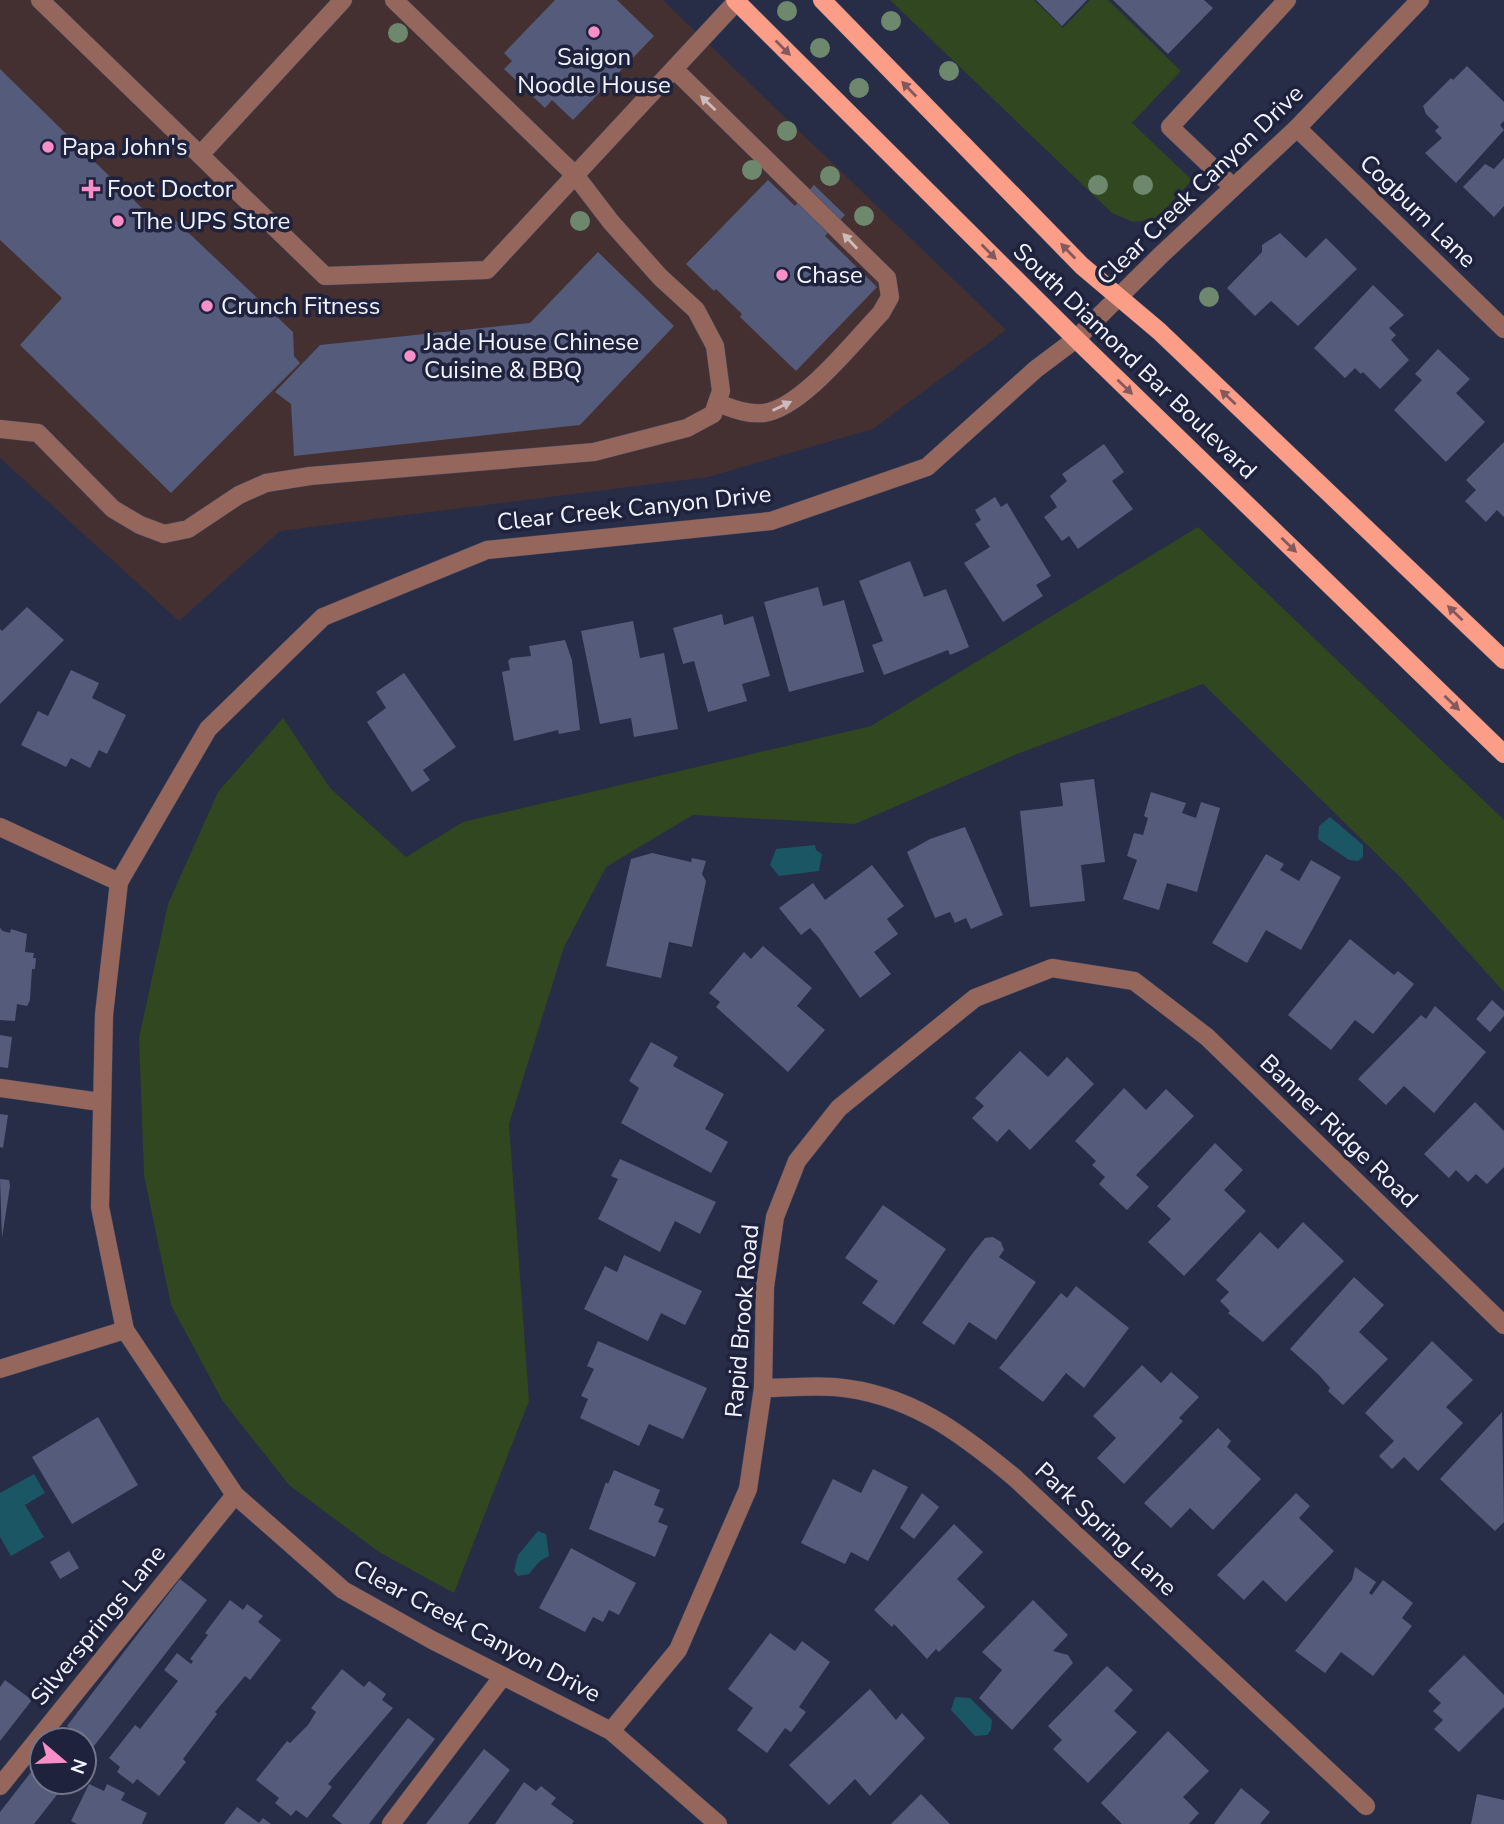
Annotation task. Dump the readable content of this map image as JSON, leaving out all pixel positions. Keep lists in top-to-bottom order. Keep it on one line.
{"streets":{"main road":["South Diamond Bar Boulevard"],"street":["Clear Creek Canyon Drive","Cogburn Lane","Banner Ridge Road","Rapid Brook Road","Park Spring Lane","Silversprings Lane"]},"crossings":[["Clear Creek Canyon Drive","Cogburn Lane"],["Clear Creek Canyon Drive","South Diamond Bar Boulevard"],["Clear Creek Canyon Drive","Rapid Brook Road"],["Clear Creek Canyon Drive","Silversprings Lane"],["Banner Ridge Road","Rapid Brook Road"],["Rapid Brook Road","Park Spring Lane"]],"places":{"other":["Saigon Noodle House","Papa John's","The UPS Store","Chase","Crunch Fitness","Jade House Chinese Cuisine & BBQ"],"health":["Foot Doctor"]},"north":"right"}
